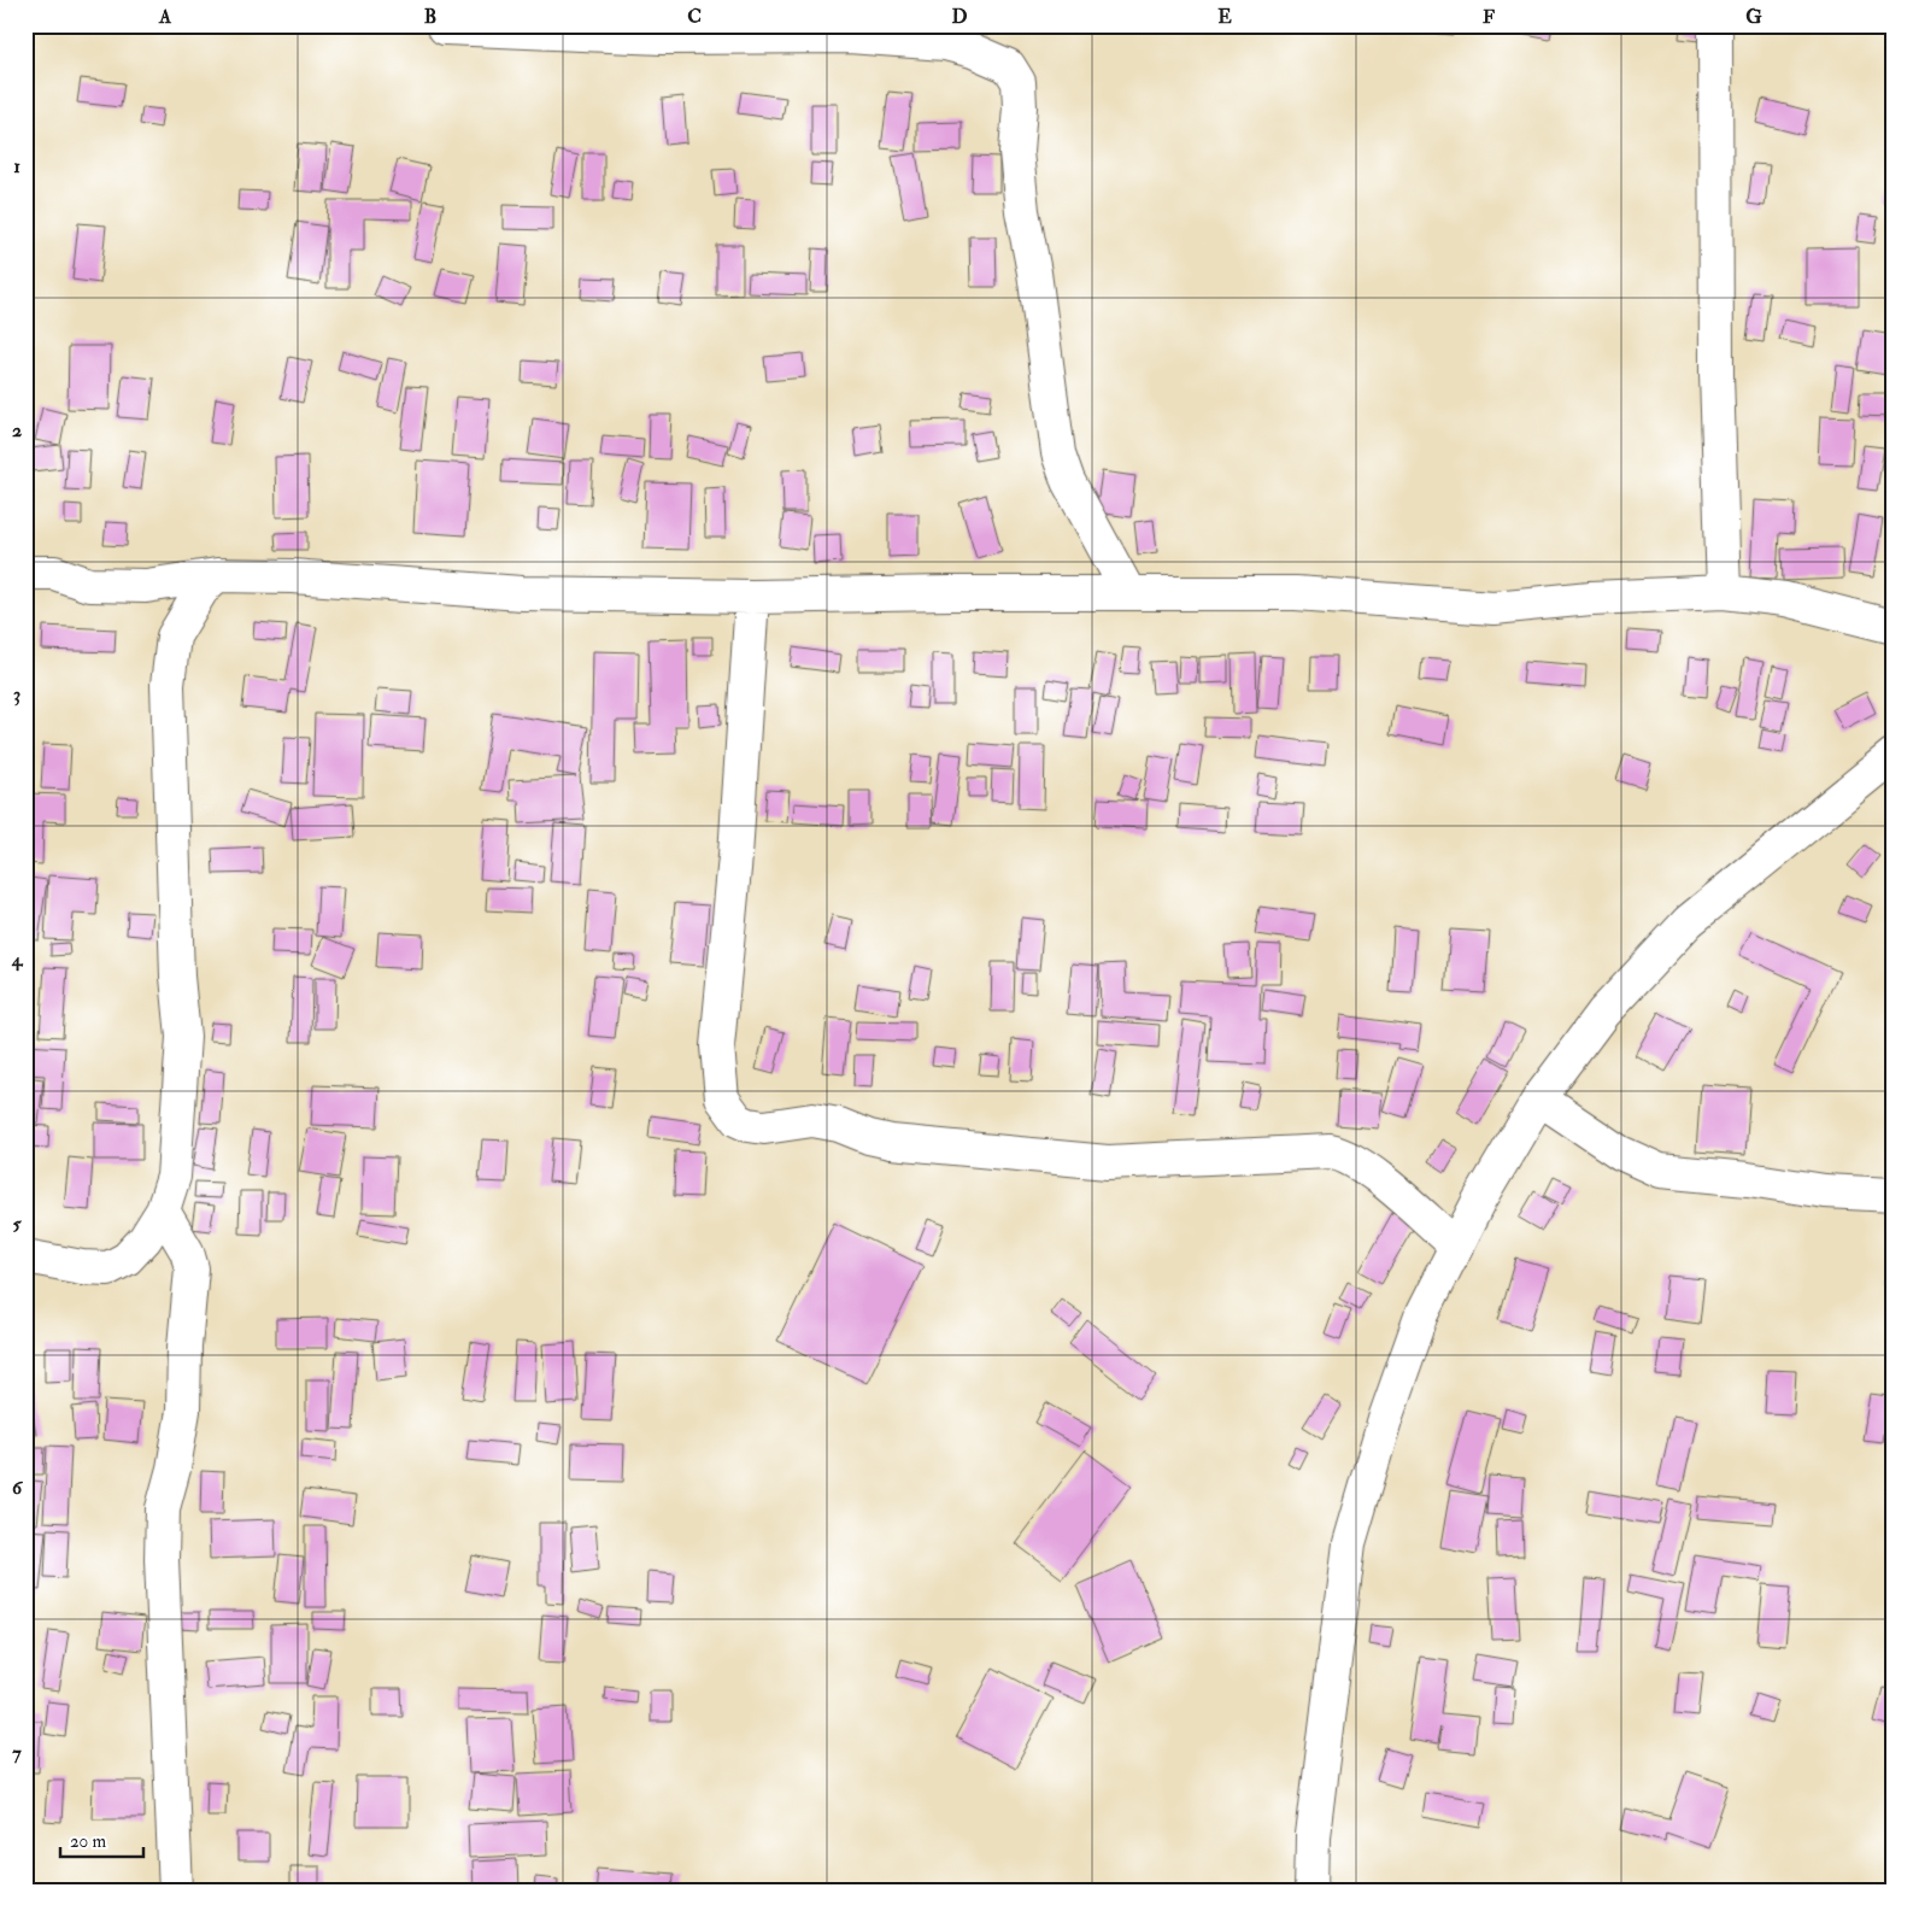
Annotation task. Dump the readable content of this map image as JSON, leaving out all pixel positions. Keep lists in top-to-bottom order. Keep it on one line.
{"scale_bar":"20 m","grid":{"columns":["A","B","C","D","E","F","G"],"rows":["1","2","3","4","5","6","7"]}}
